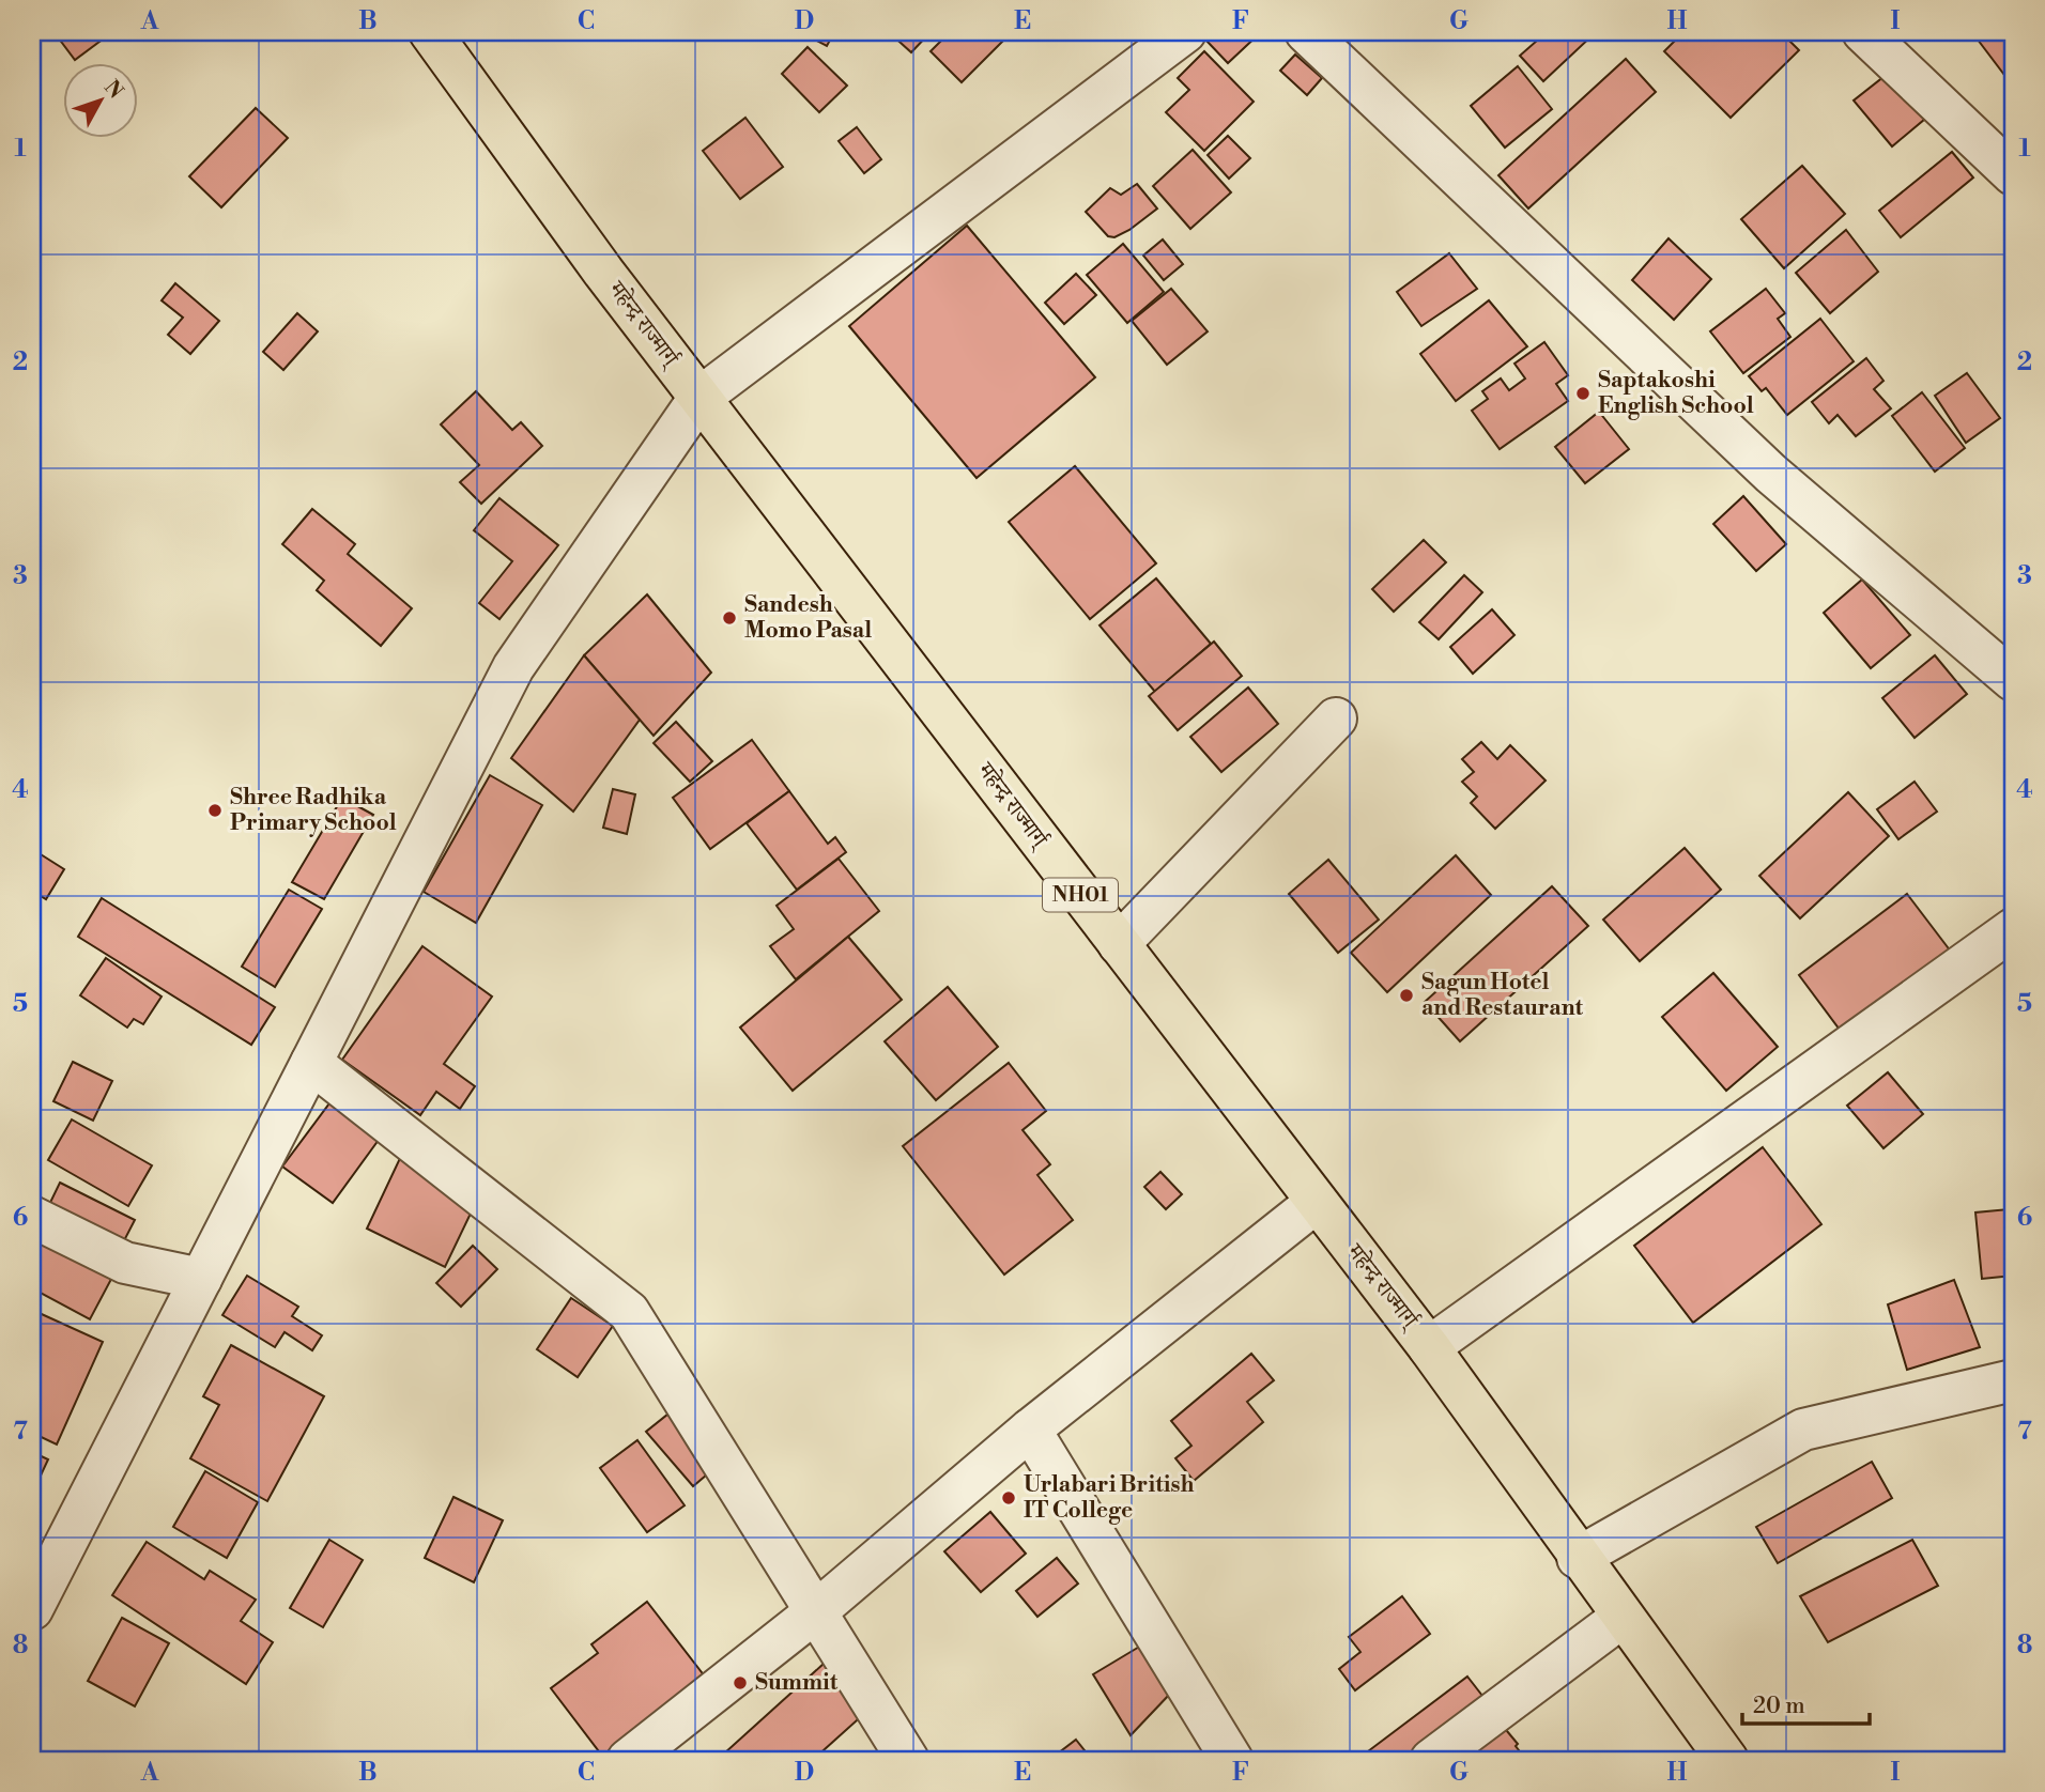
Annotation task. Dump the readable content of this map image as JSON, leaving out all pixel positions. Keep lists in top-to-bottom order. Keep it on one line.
{"streets":{"highway":["महेन्द्र राज्मार्ग्","NH01"]},"places":["Saptakoshi English School","Sandesh Momo Pasal","Shree Radhika Primary School","Sagun Hotel and Restaurant","Urlabari British IT College","Summit"],"scale_bar":"20 m","north":"top right","grid":{"columns":["A","B","C","D","E","F","G","H","I"],"rows":["1","2","3","4","5","6","7","8"]}}
